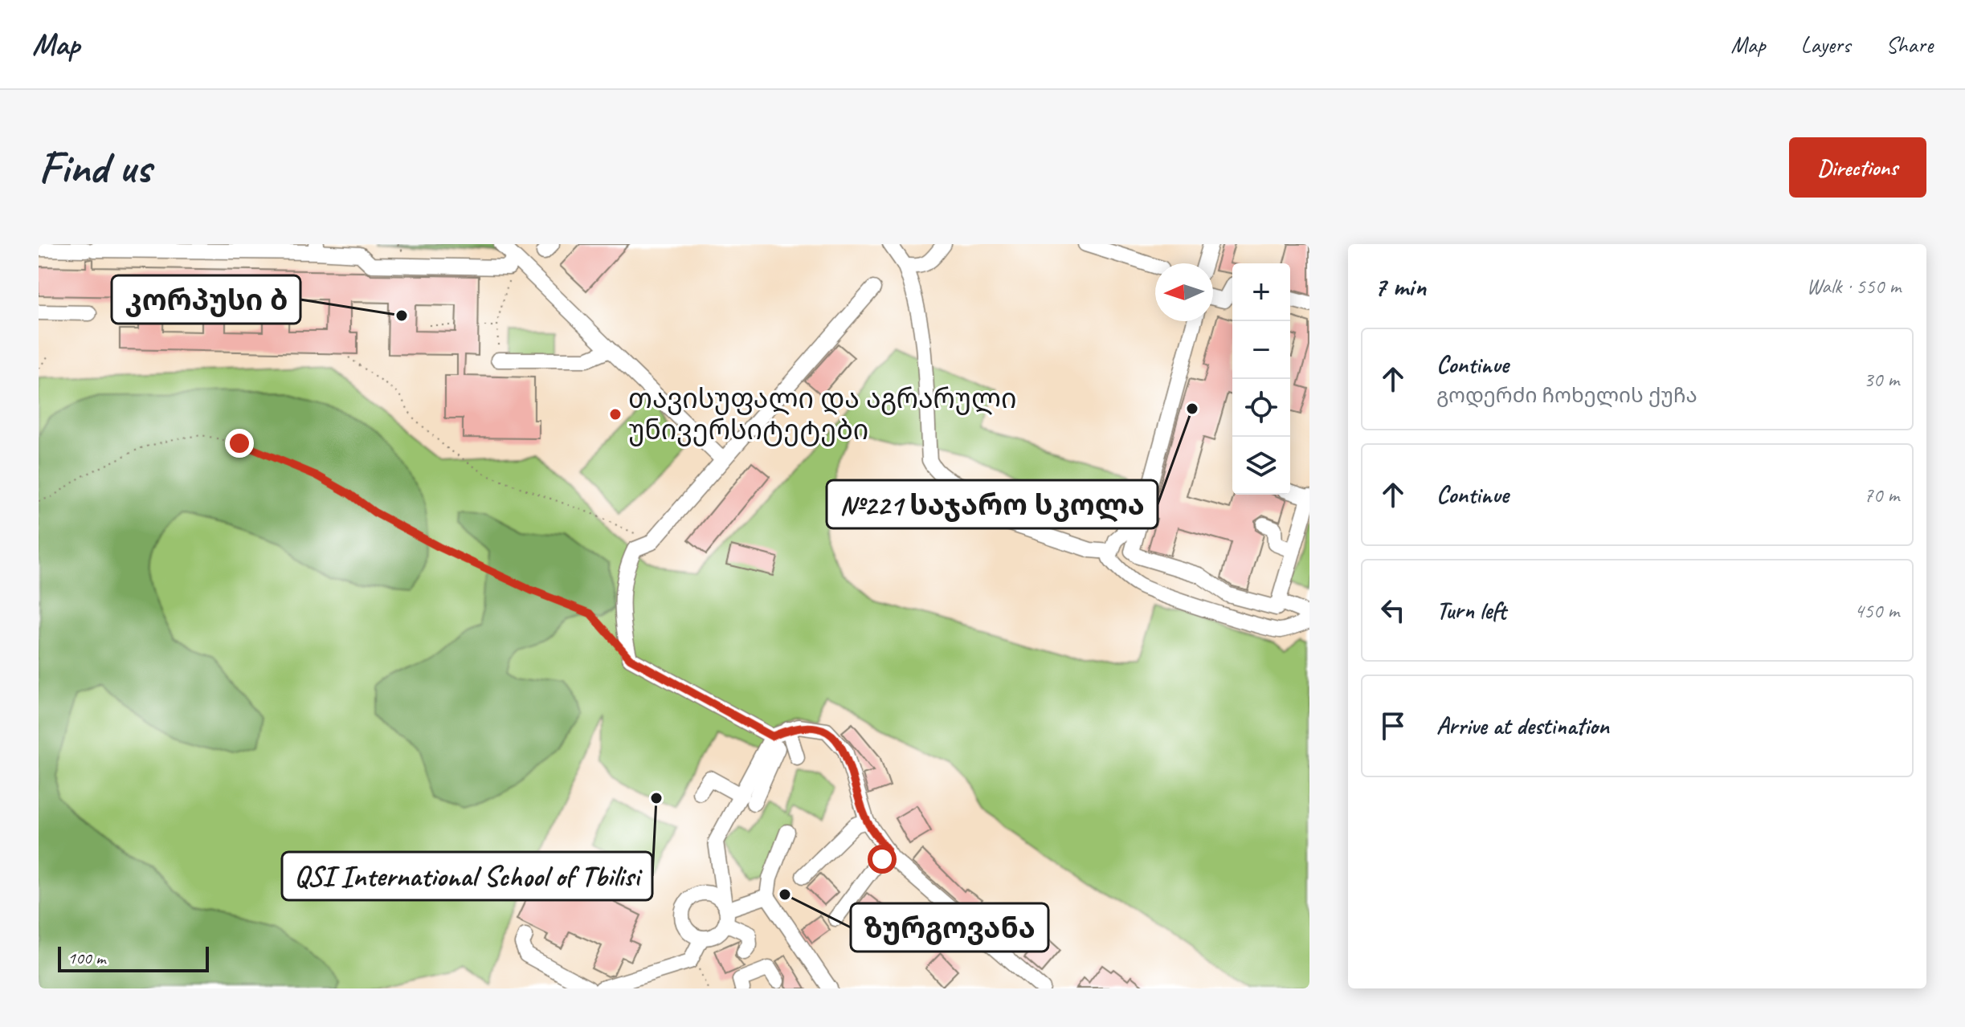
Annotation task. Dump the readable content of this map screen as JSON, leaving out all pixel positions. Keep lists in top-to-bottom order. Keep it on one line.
{"places":["კორპუსი ბ","№221 საჯარო სკოლა","თავისუფალი და აგრარული უნივერსიტეტები","QSI International School of Tbilisi","ზურგოვანა"],"scale_bar":"100 m","north":"left","page":{"header":"Map","nav":["Map","Layers","Share"],"buttons":"Directions","title":"Find us","heading":["7 min","Walk · 550 m"],"map_buttons":["+","−"],"list":[["Continue","გოდერძი ჩოხელის ქუჩა","30 m"],["Continue","70 m"],["Turn left","450 m"],"Arrive at destination"],"scale":"100 m"}}
